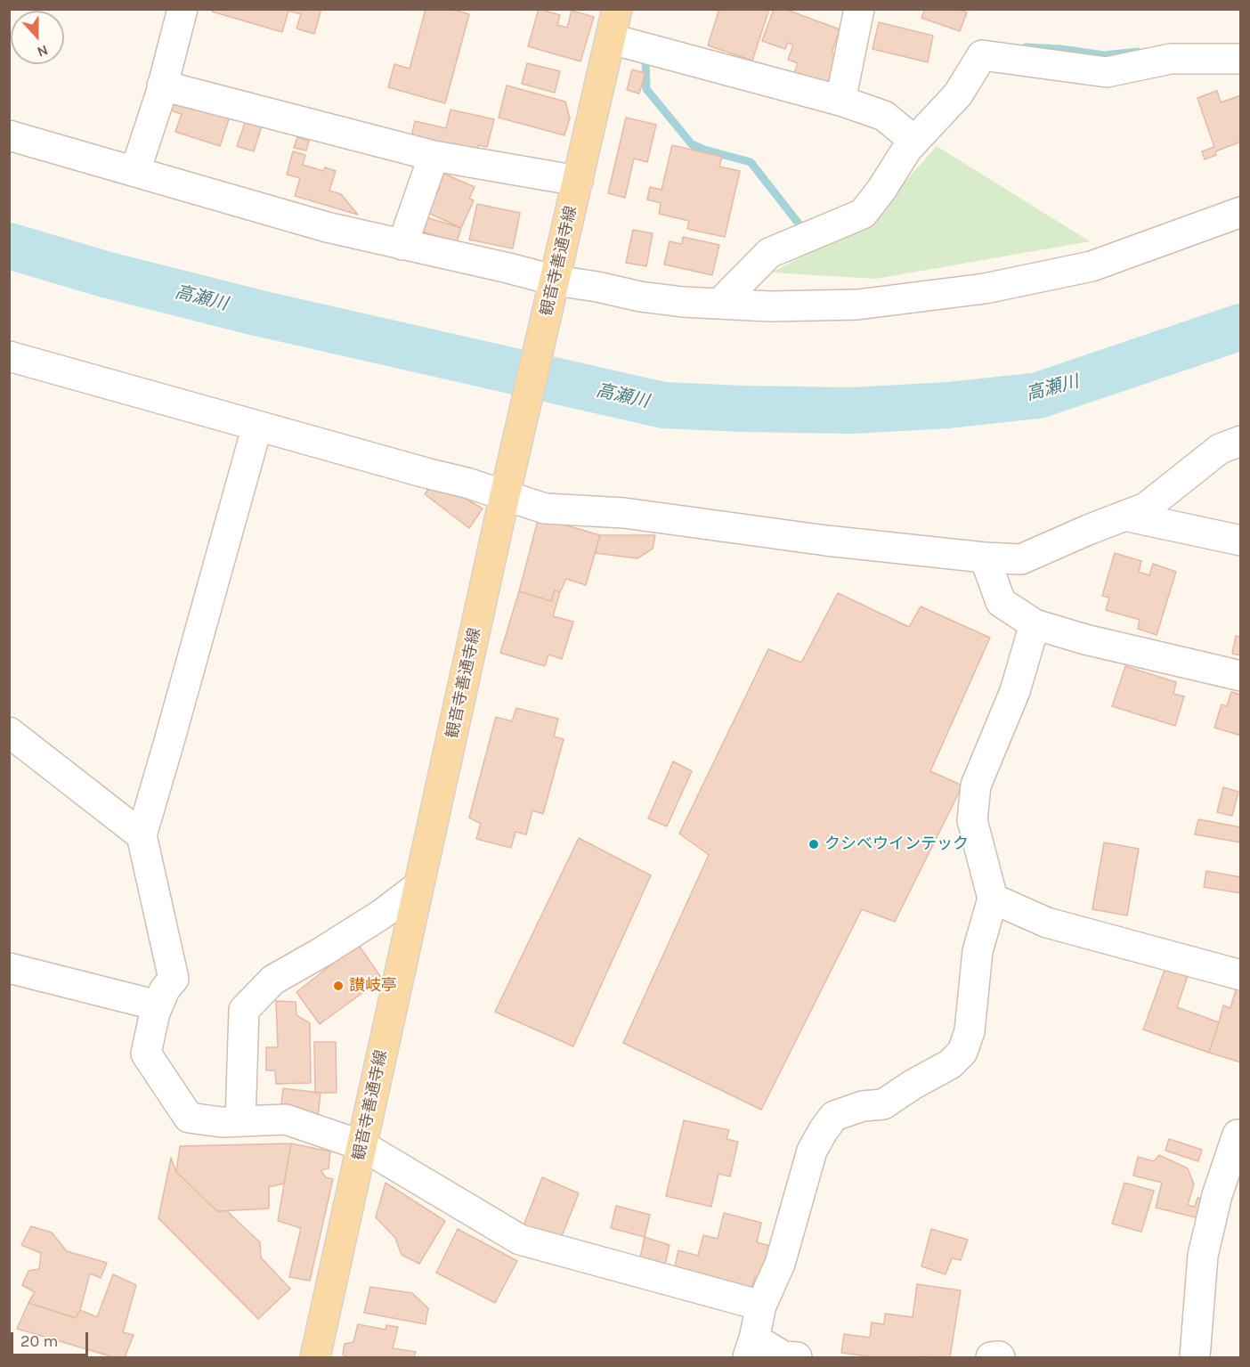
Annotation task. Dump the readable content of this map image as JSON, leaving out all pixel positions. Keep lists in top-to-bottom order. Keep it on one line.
{"streets":{"main road":["観音寺善通寺線"]},"water":["高瀬川"],"places":["クシベウインテック","讃岐亭"],"scale_bar":"20 m","north":"bottom"}
